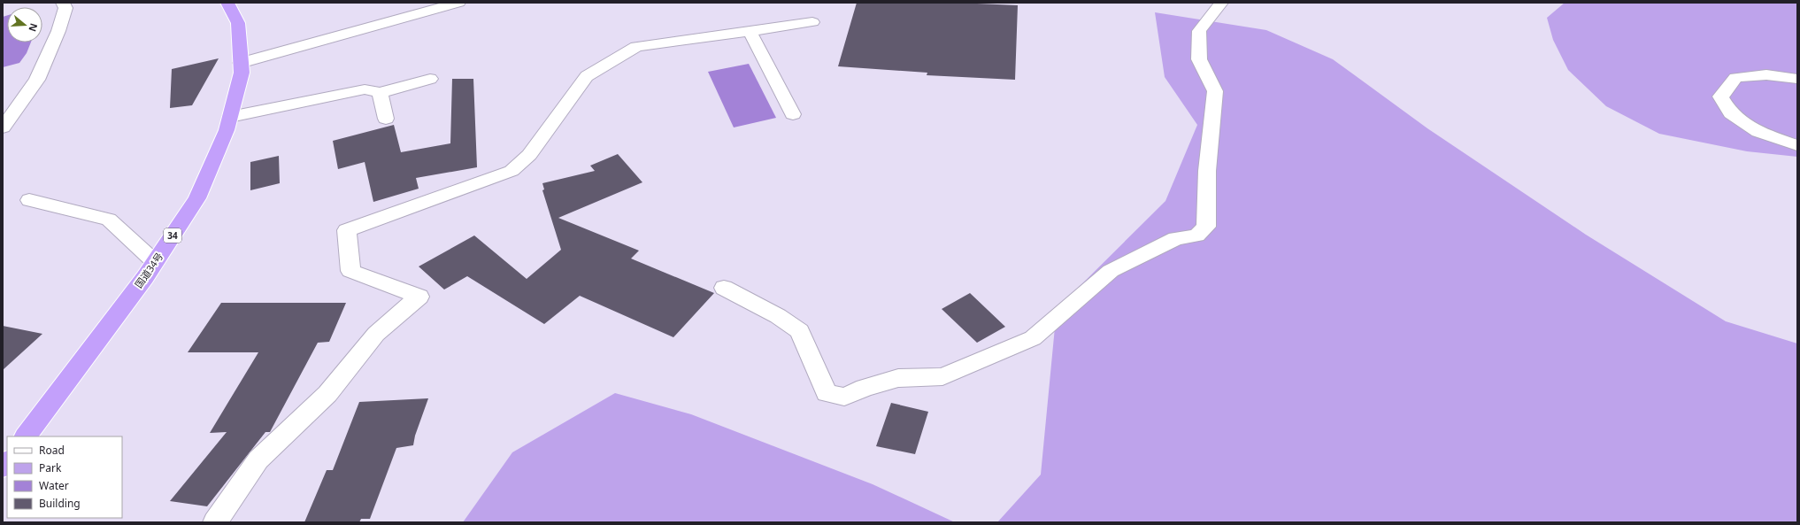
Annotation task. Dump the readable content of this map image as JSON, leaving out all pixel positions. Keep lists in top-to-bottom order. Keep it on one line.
{"streets":{"highway":["34","国道34号"]},"legend":["Road","Park","Water","Building"],"north":"right"}
